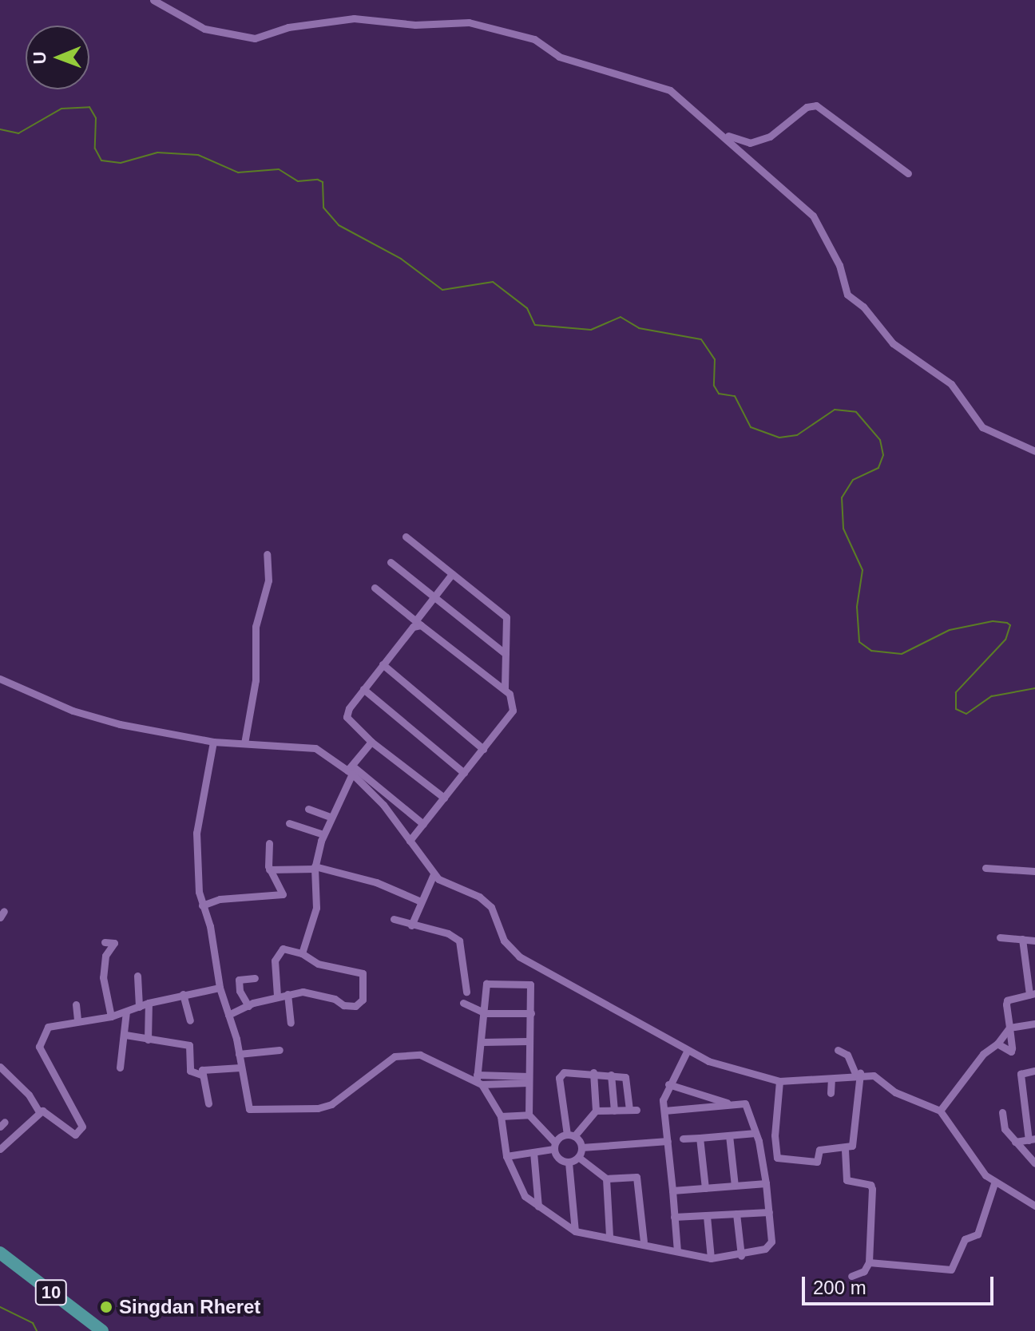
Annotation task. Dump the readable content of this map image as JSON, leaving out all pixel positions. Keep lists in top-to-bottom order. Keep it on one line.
{"streets":{"highway":["10"]},"places":["Singdan Rheret"],"scale_bar":"200 m","north":"left"}
